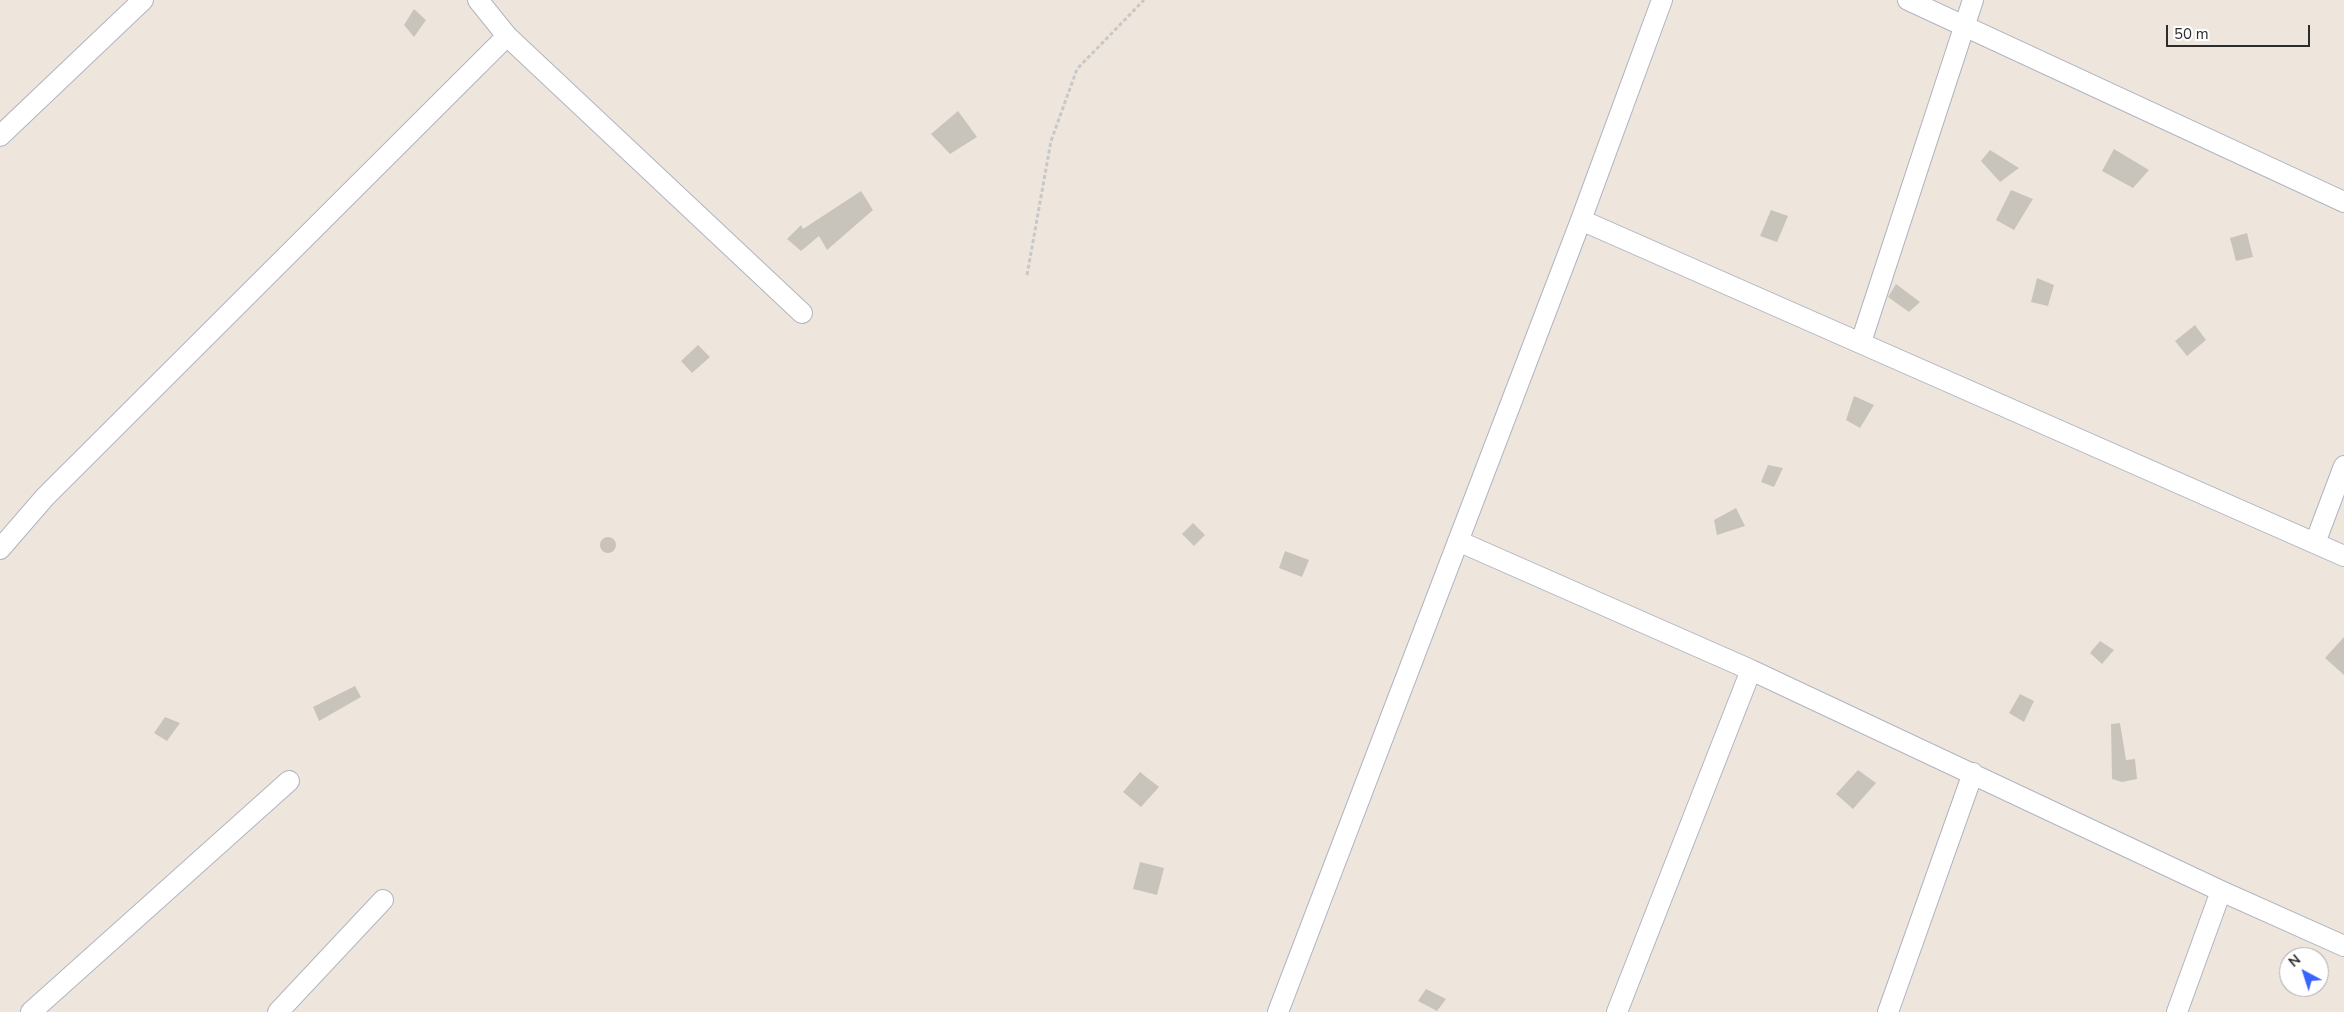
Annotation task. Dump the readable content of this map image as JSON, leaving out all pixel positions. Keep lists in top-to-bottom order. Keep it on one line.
{"scale_bar":"50 m","north":"top left"}
